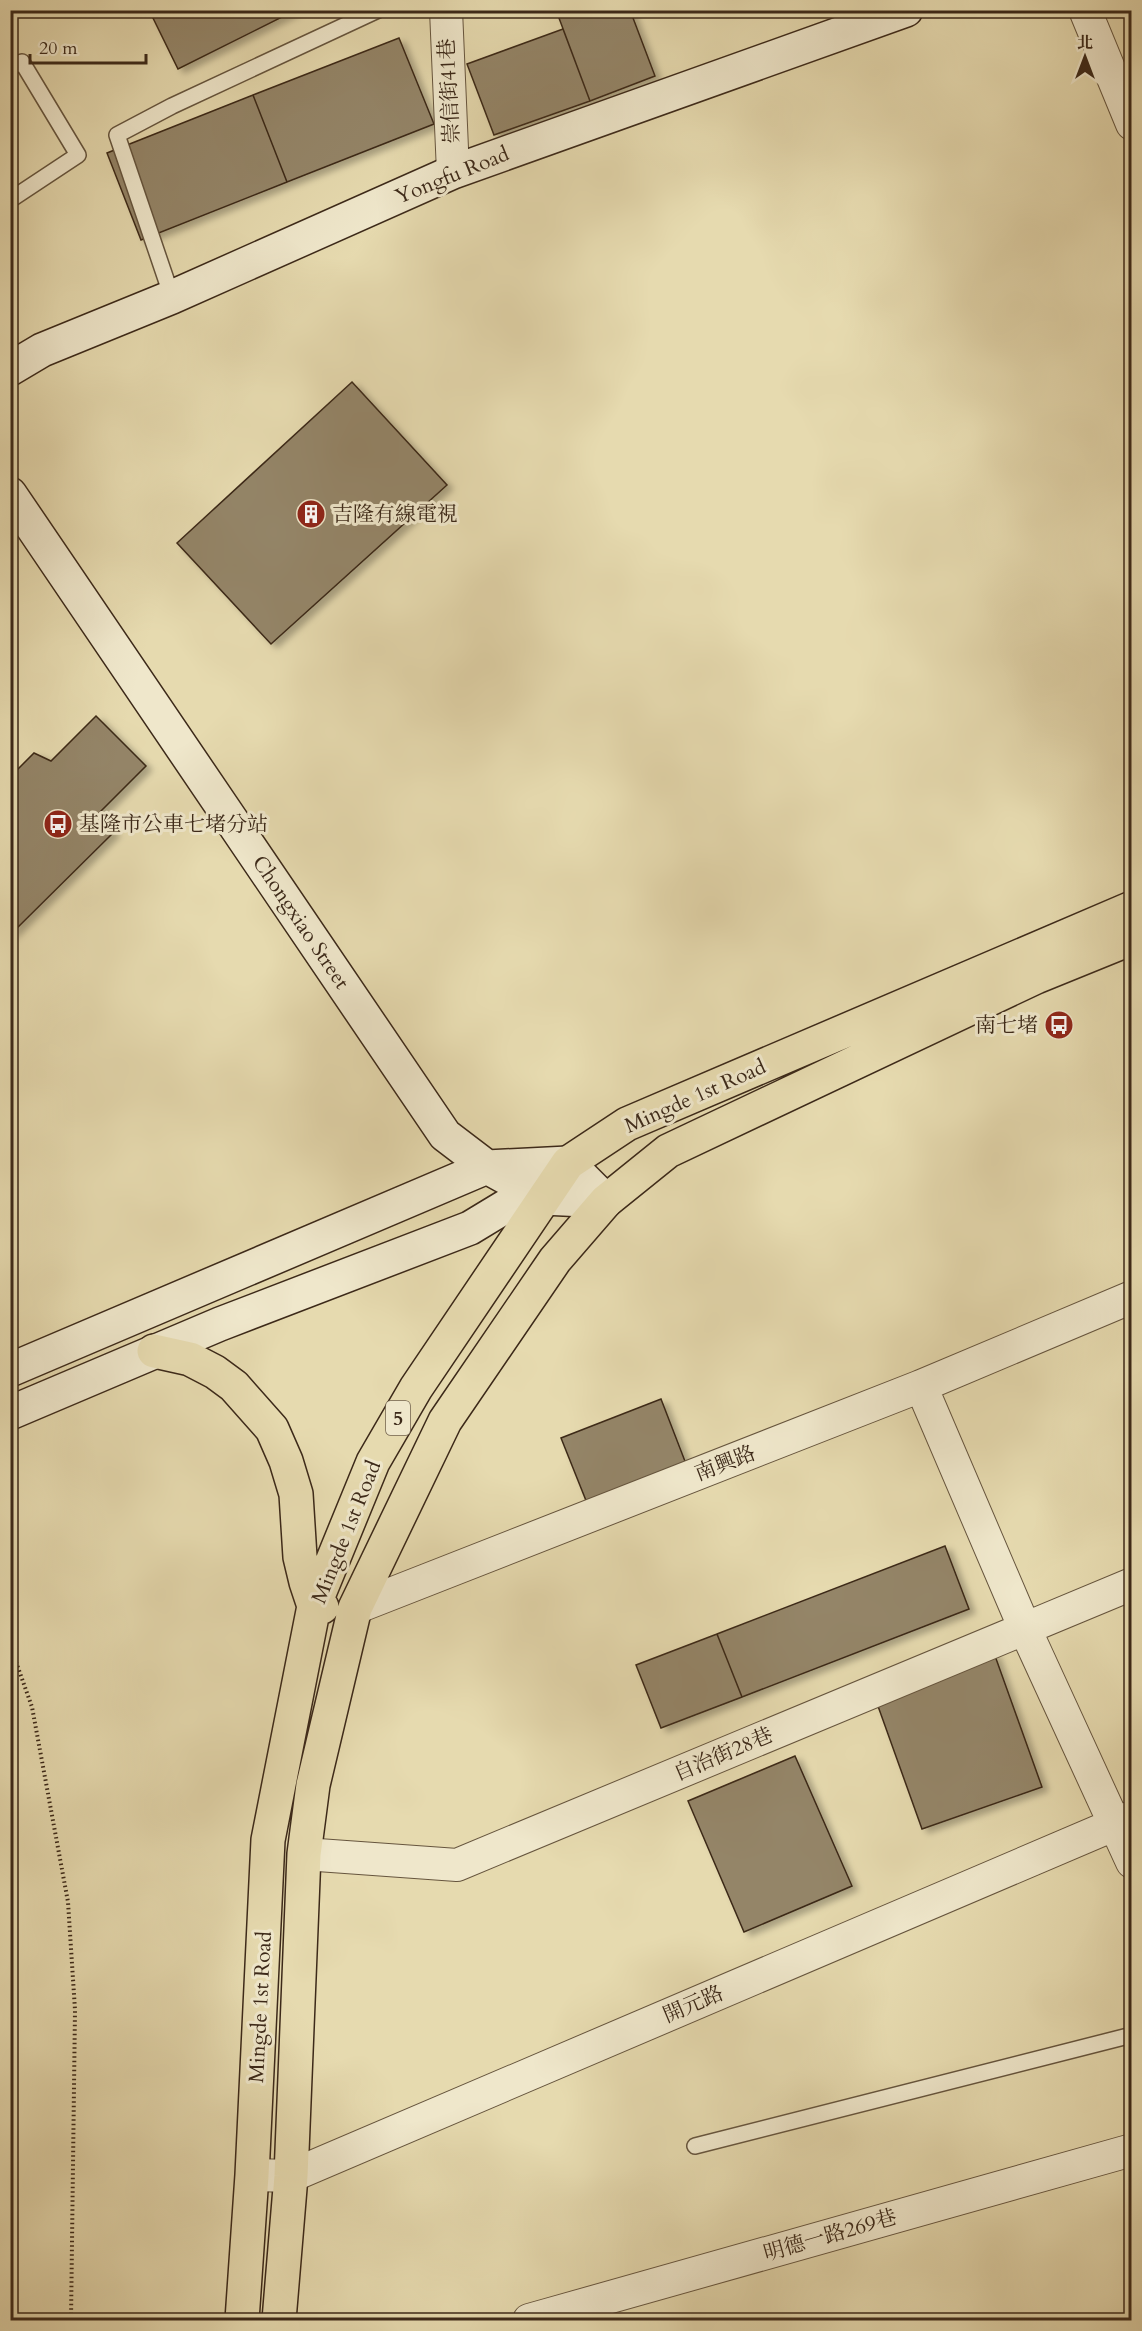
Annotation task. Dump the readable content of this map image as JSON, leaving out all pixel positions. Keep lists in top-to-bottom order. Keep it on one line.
{"streets":{"main road":["Mingde 1st Road","5","南興路"],"street":["崇信街41巷","Yongfu Road","Chongxiao Street","自治街28巷","開元路","明德一路269巷"]},"crossings":[["崇信街41巷","Yongfu Road"],["Chongxiao Street","Mingde 1st Road"],["Mingde 1st Road","南興路"],["Mingde 1st Road","自治街28巷"],["Mingde 1st Road","開元路"]],"places":{"building":["吉隆有線電視"],"bus stop":["基隆市公車七堵分站","南七堵"]},"scale_bar":"20 m","north":"top"}
